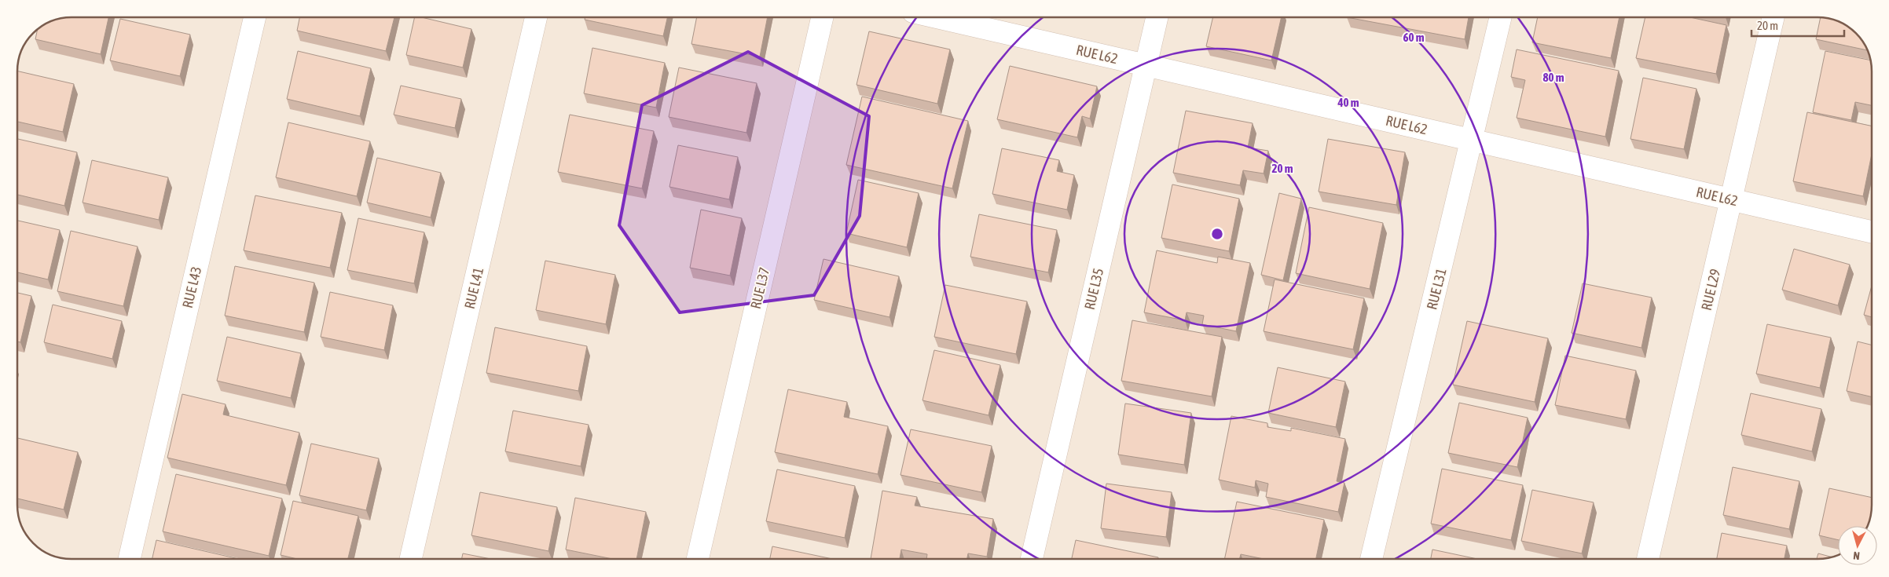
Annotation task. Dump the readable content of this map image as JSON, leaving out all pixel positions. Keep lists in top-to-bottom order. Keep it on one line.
{"streets":{"street":["RUE L62","RUE L43","RUE L41","RUE L37","RUE L35","RUE L31","RUE L29"]},"crossings":[["RUE L62","RUE L35"],["RUE L62","RUE L31"],["RUE L62","RUE L29"]],"scale_bar":"20 m","north":"bottom","rings":["60 m","80 m","40 m","20 m"]}
